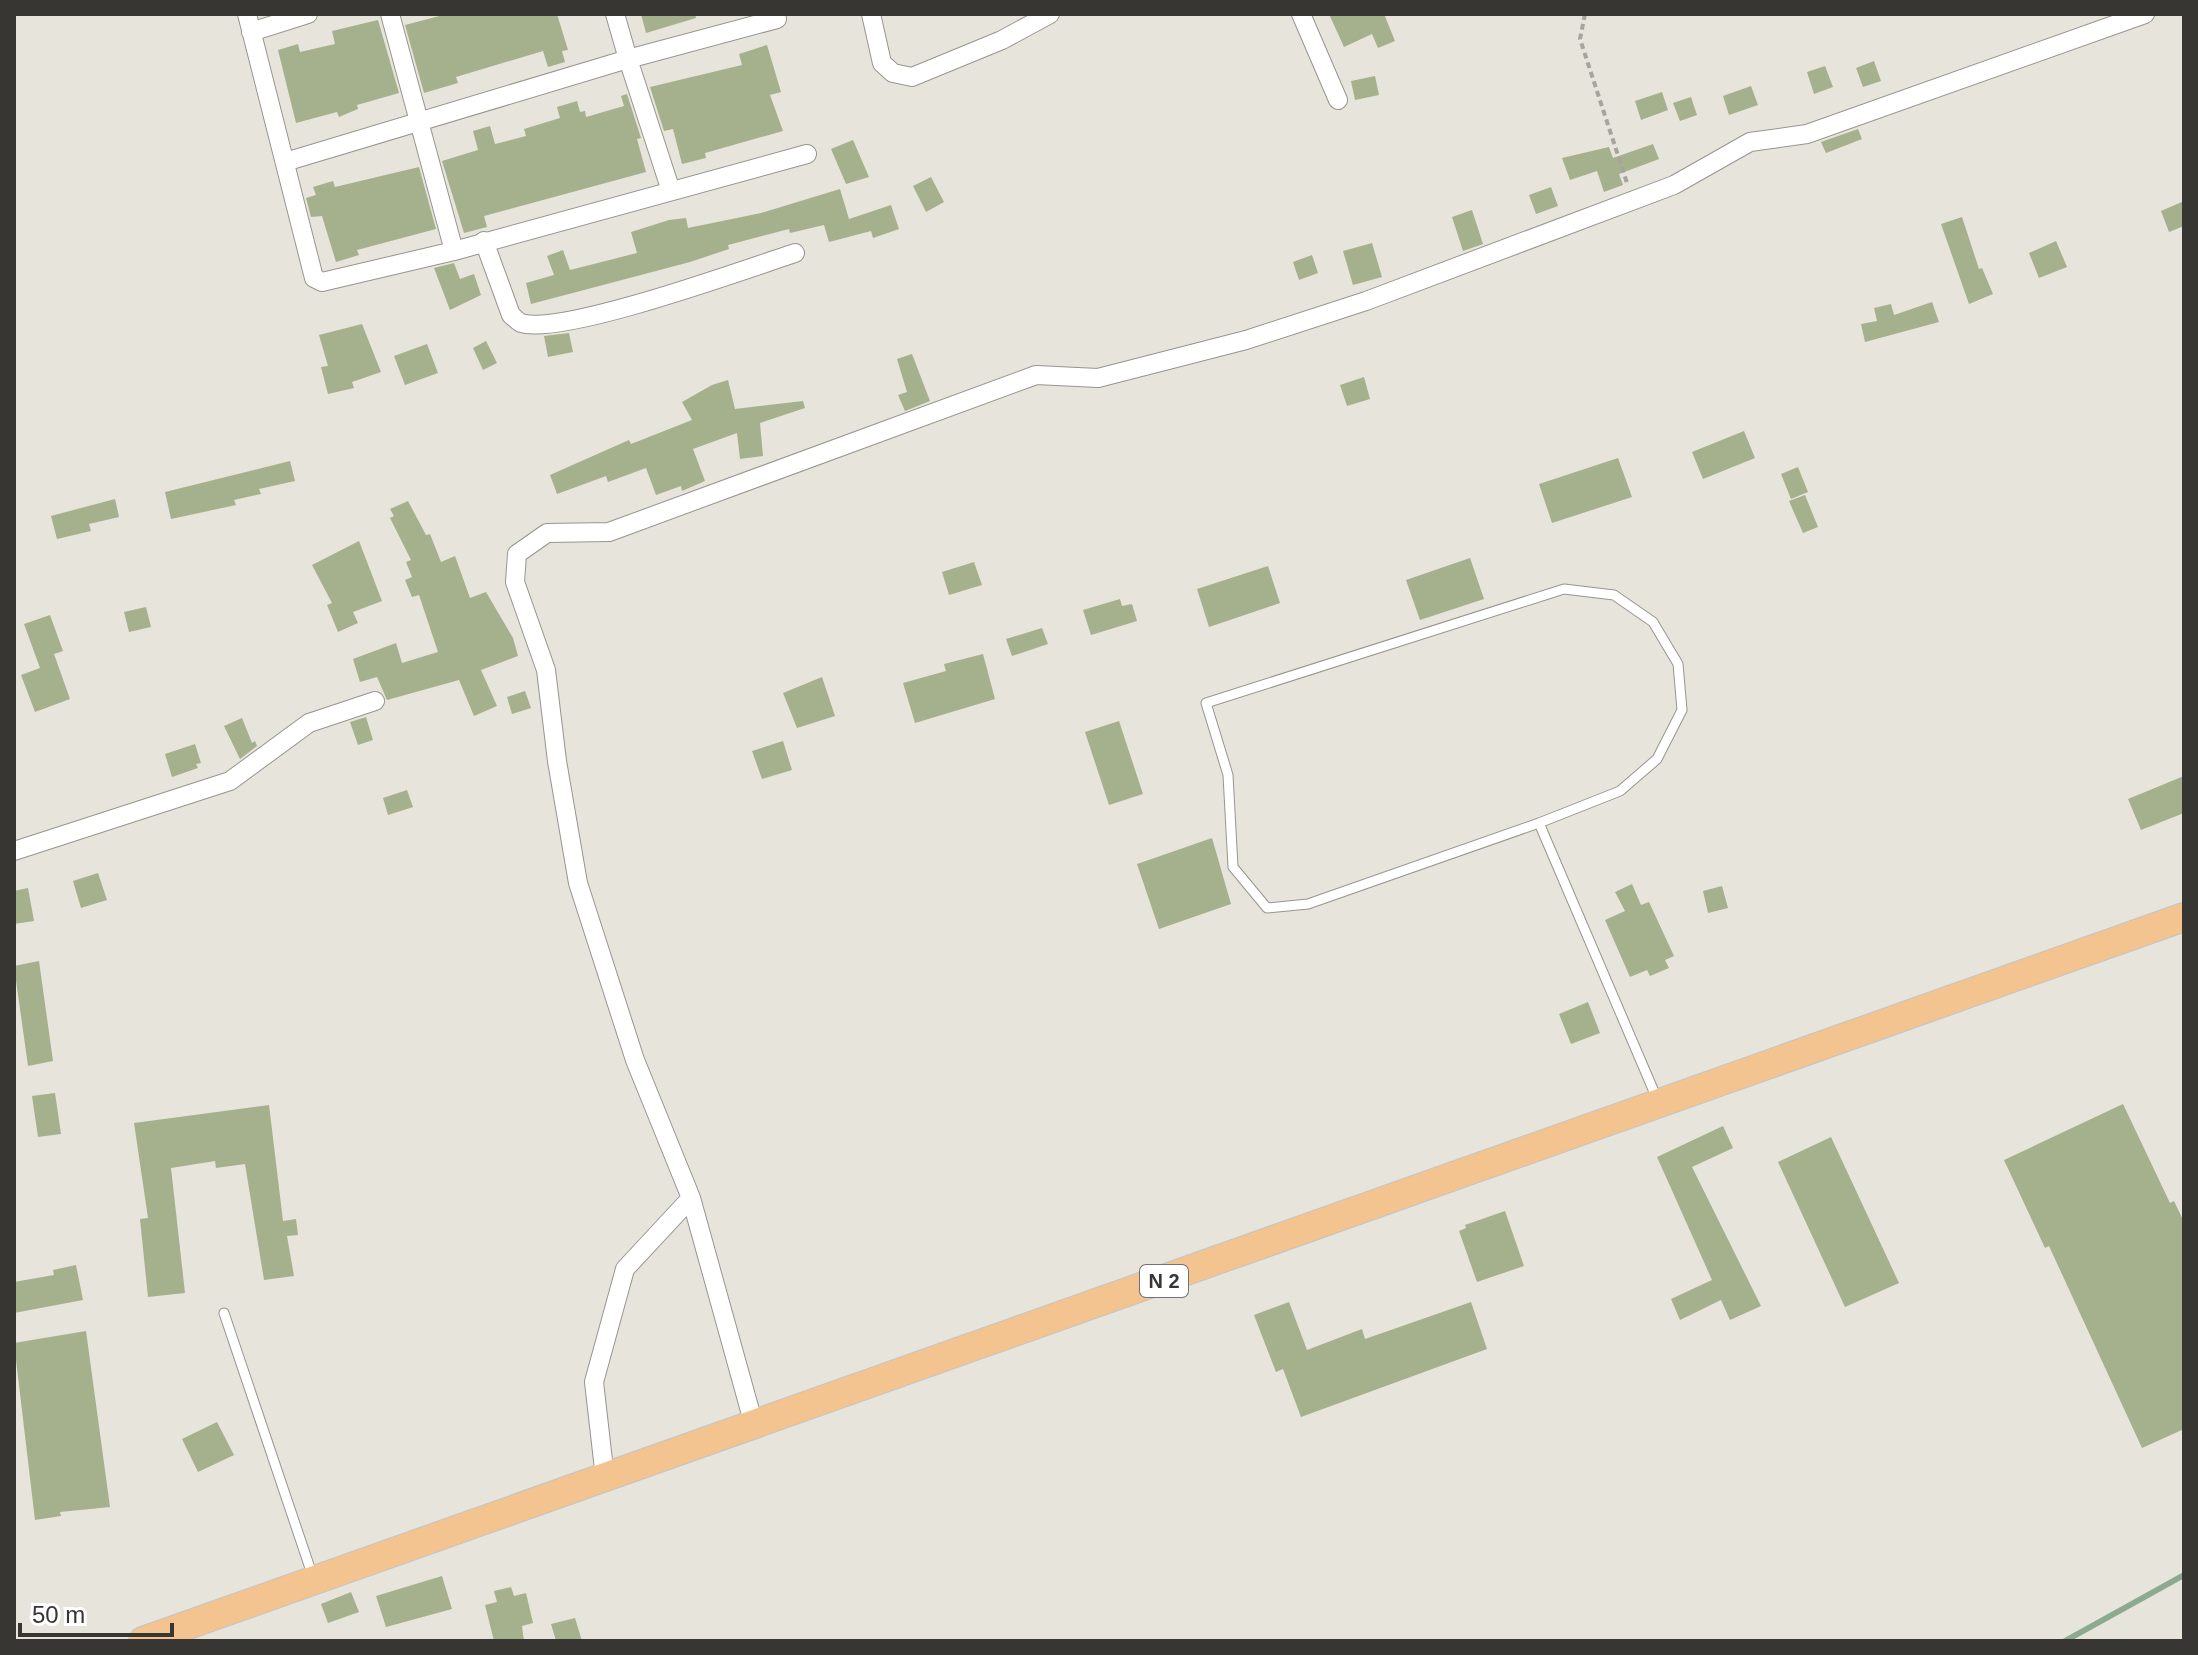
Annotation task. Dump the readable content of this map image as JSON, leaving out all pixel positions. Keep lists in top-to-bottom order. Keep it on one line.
{"streets":{"main road":["N 2"]},"scale_bar":"50 m"}
